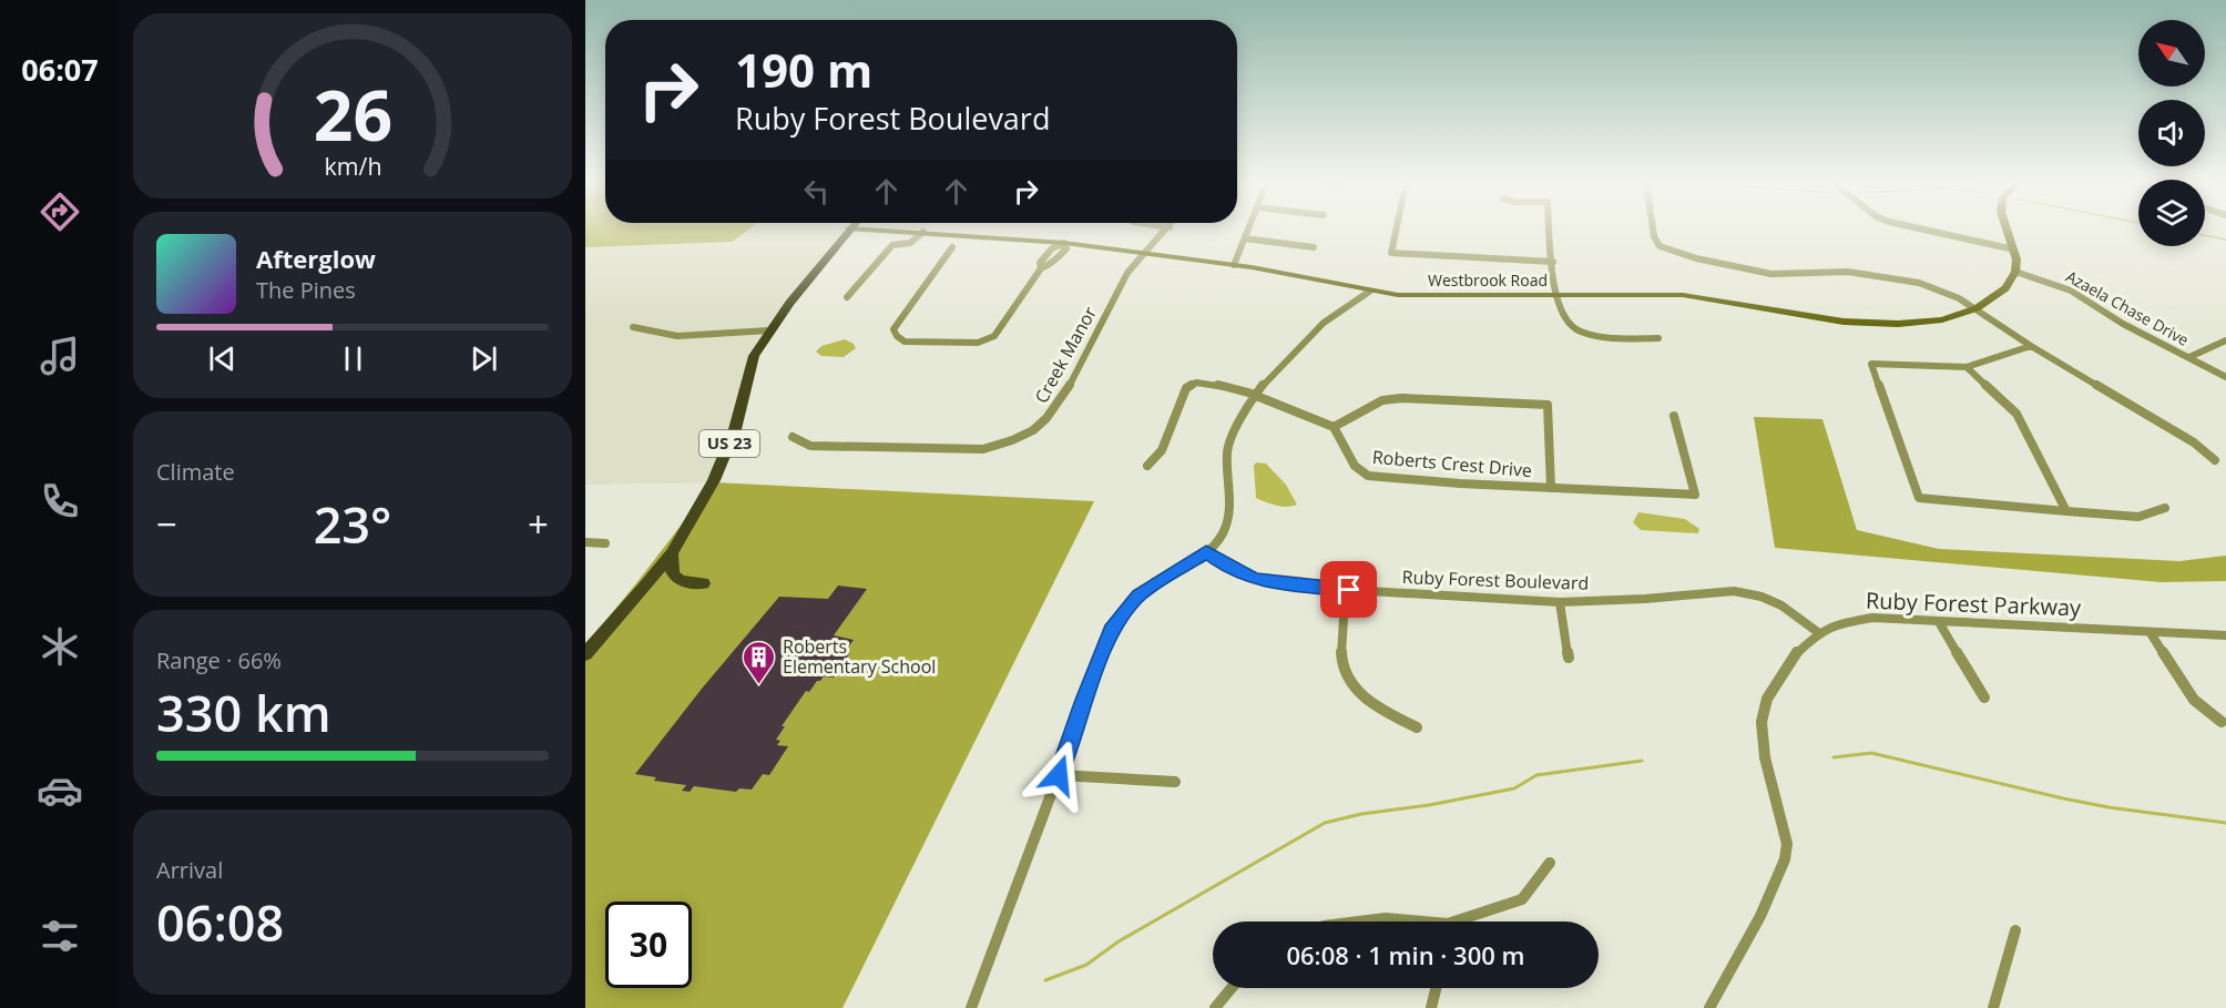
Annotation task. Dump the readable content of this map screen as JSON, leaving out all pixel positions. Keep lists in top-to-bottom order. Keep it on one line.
{"streets":{"main road":["US 23"],"street":["Westbrook Road","Azaela Chase Drive","Creek Manor","Roberts Crest Drive","Ruby Forest Boulevard","Ruby Forest Parkway"]},"crossings":[["Westbrook Road","Azaela Chase Drive"],["Westbrook Road","Creek Manor"],["Ruby Forest Boulevard","Ruby Forest Parkway"]],"places":{"building":["Roberts Elementary School"]},"north":"top left","page":{"tabs":"06:07","turn":["190 m","Ruby Forest Boulevard"],"song":["Afterglow","The Pines"],"tile":["Climate",["Range · 66%","330 km"],["Arrival","06:08"]],"heat":["−","23°","+"],"limit":"30","trip":"06:08 · 1 min · 300 m","gauge":["26","km/h"]}}
